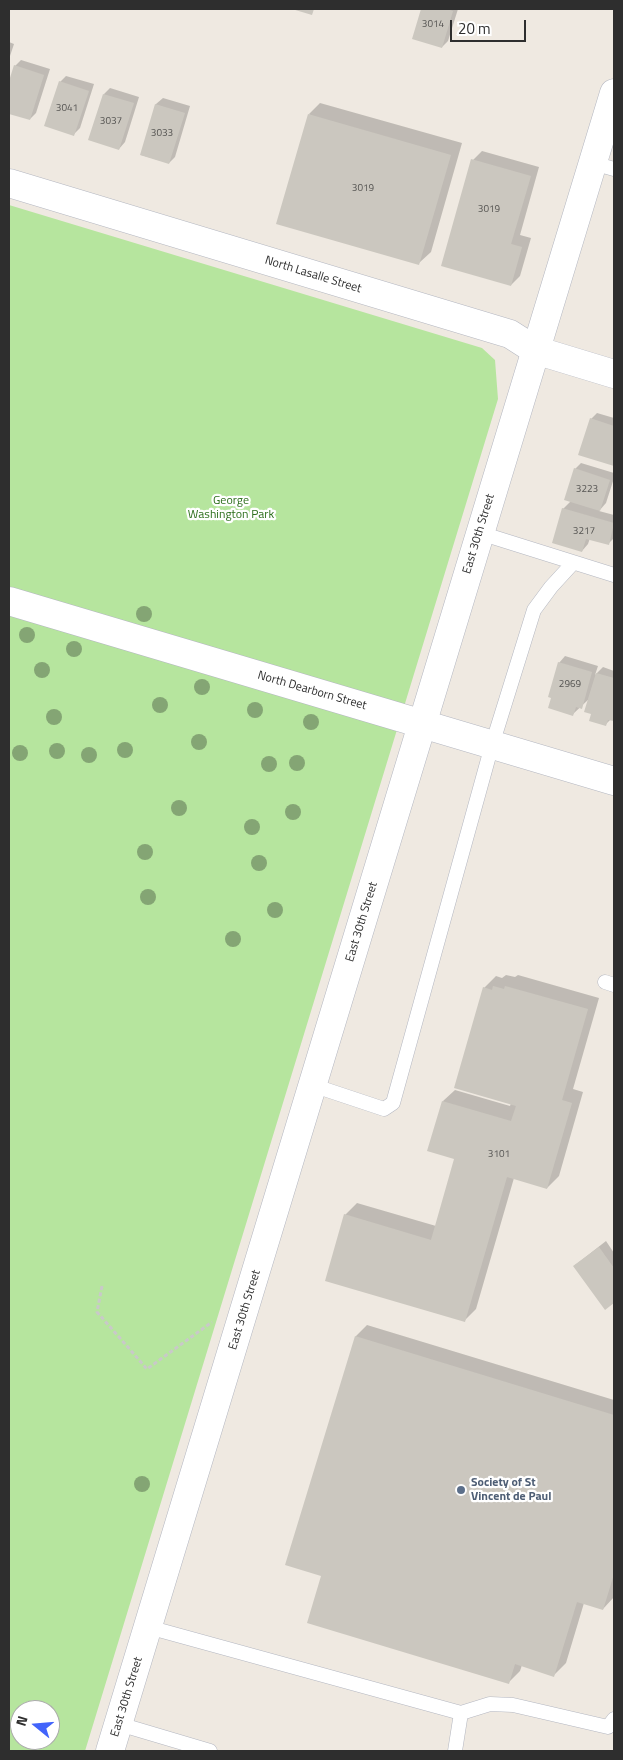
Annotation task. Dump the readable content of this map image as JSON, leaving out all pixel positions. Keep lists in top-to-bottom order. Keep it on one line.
{"streets":{"main road":["North Lasalle Street","East 30th Street","North Dearborn Street"]},"crossings":[["North Lasalle Street","East 30th Street"],["East 30th Street","North Dearborn Street"]],"parks":["George Washington Park"],"places":["Society of St Vincent de Paul"],"house_numbers":["3014","3041","3037","3033","3019","3019","3223","3217","2969","3101"],"scale_bar":"20 m","north":"left"}
